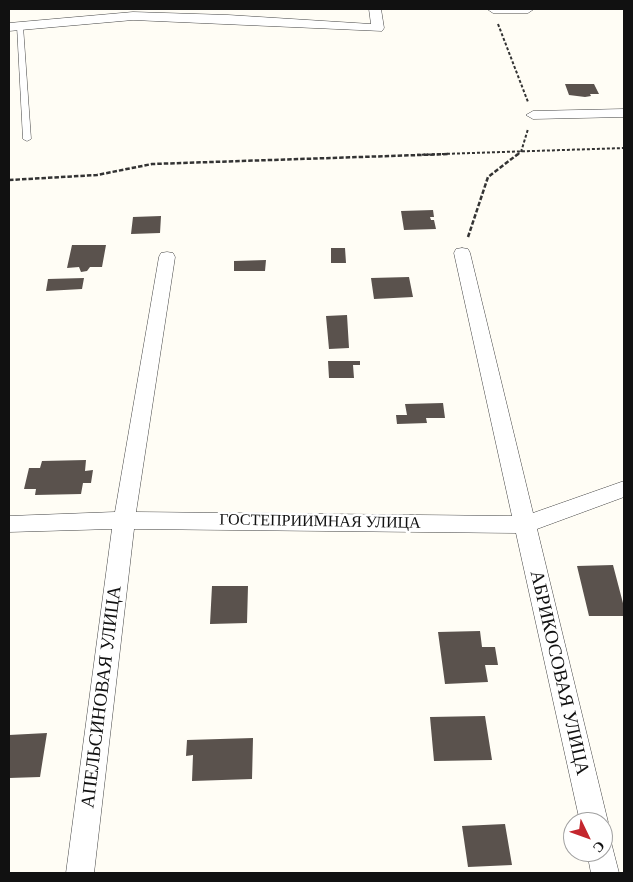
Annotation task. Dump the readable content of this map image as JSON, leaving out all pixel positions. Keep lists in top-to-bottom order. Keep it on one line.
{"streets":{"street":["ГОСТЕПРИИМНАЯ УЛИЦА","АБРИКОСОВАЯ УЛИЦА","АПЕЛЬСИНОВАЯ УЛИЦА"]},"crossings":[["ГОСТЕПРИИМНАЯ УЛИЦА","АБРИКОСОВАЯ УЛИЦА"],["ГОСТЕПРИИМНАЯ УЛИЦА","АПЕЛЬСИНОВАЯ УЛИЦА"]],"north":"bottom right"}
